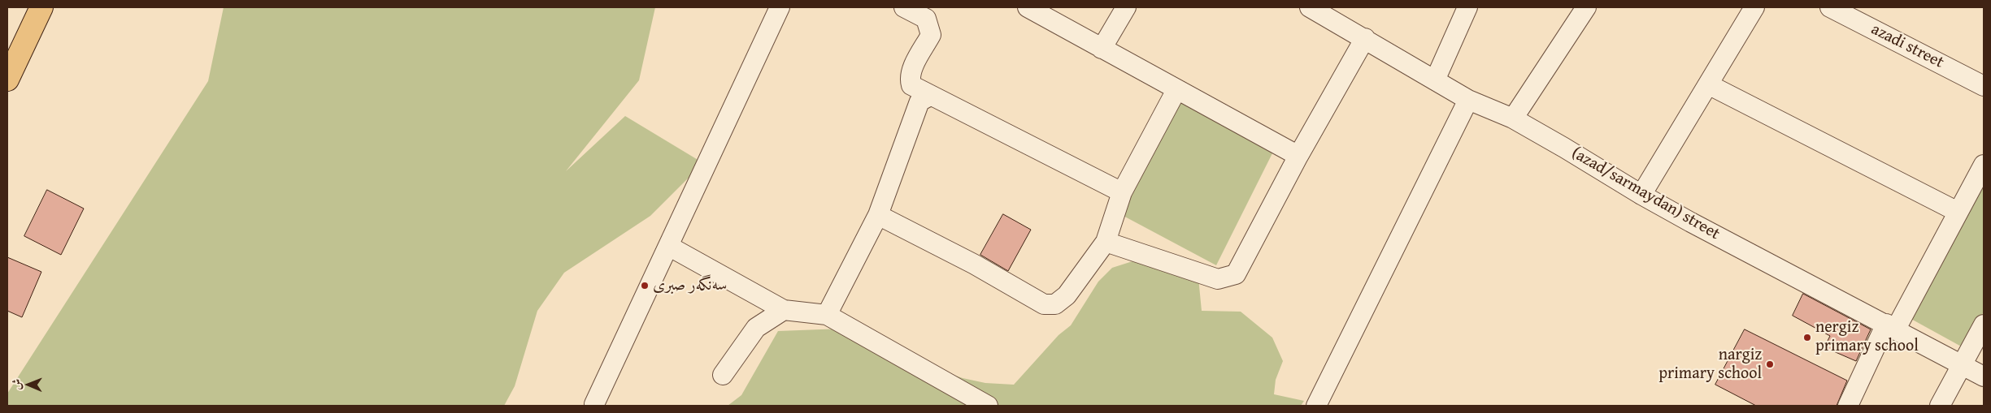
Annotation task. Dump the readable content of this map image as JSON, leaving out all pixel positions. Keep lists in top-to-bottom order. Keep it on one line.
{"streets":{"street":["azadi street","(azad/sarmaydan) street"]},"places":["سەنگەر صبری","nergiz primary school","nargiz primary school"],"north":"left"}
